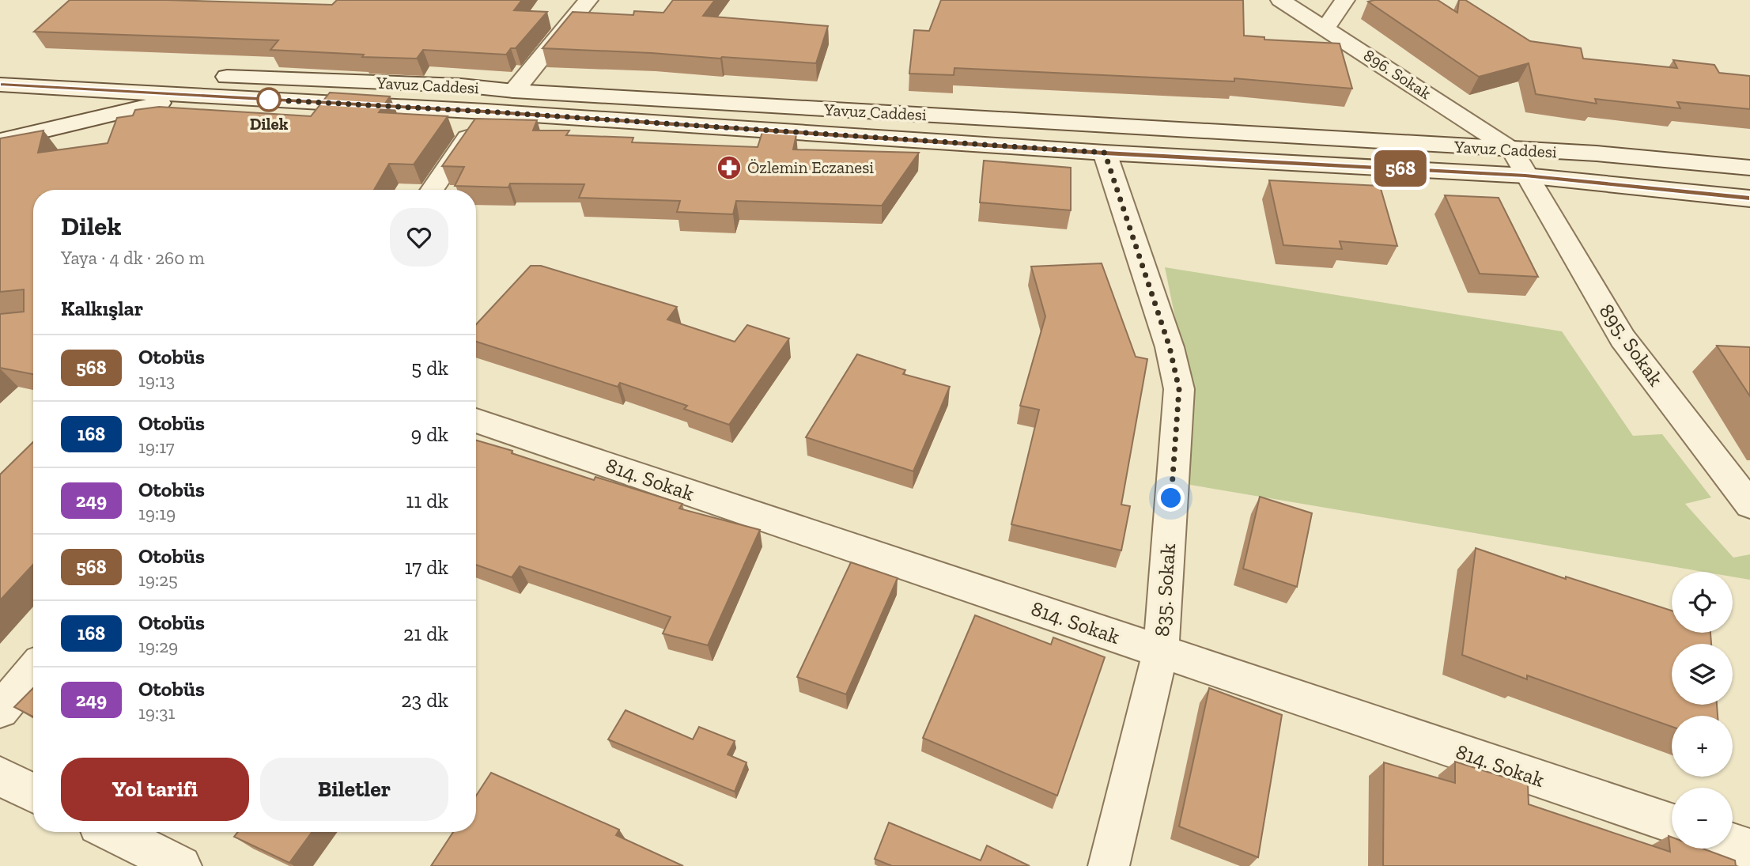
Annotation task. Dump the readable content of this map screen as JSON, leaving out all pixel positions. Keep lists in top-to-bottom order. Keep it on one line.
{"streets":{"main road":["896. Sokak","Yavuz Caddesi","895. Sokak","814. Sokak","835. Sokak"]},"crossings":[["896. Sokak","Yavuz Caddesi"],["896. Sokak","895. Sokak"],["Yavuz Caddesi","895. Sokak"],["Yavuz Caddesi","835. Sokak"],["814. Sokak","835. Sokak"]],"places":{"other":["Dilek"],"pharmacy":["Özlemin Eczanesi"]},"lines":["bus line 568"],"page":{"on_map":"568","heading":[["Dilek","Yaya · 4 dk · 260 m"],"Kalkışlar"],"list":[{"mark":"568","name":"Otobüs","note":"19:13","value":"5 dk"},{"mark":"168","name":"Otobüs","note":"19:17","value":"9 dk"},{"mark":"249","name":"Otobüs","note":"19:19","value":"11 dk"},{"mark":"568","name":"Otobüs","note":"19:25","value":"17 dk"},{"mark":"168","name":"Otobüs","note":"19:29","value":"21 dk"},{"mark":"249","name":"Otobüs","note":"19:31","value":"23 dk"}],"map_buttons":["+","−"],"buttons":["Yol tarifi","Biletler"]}}
